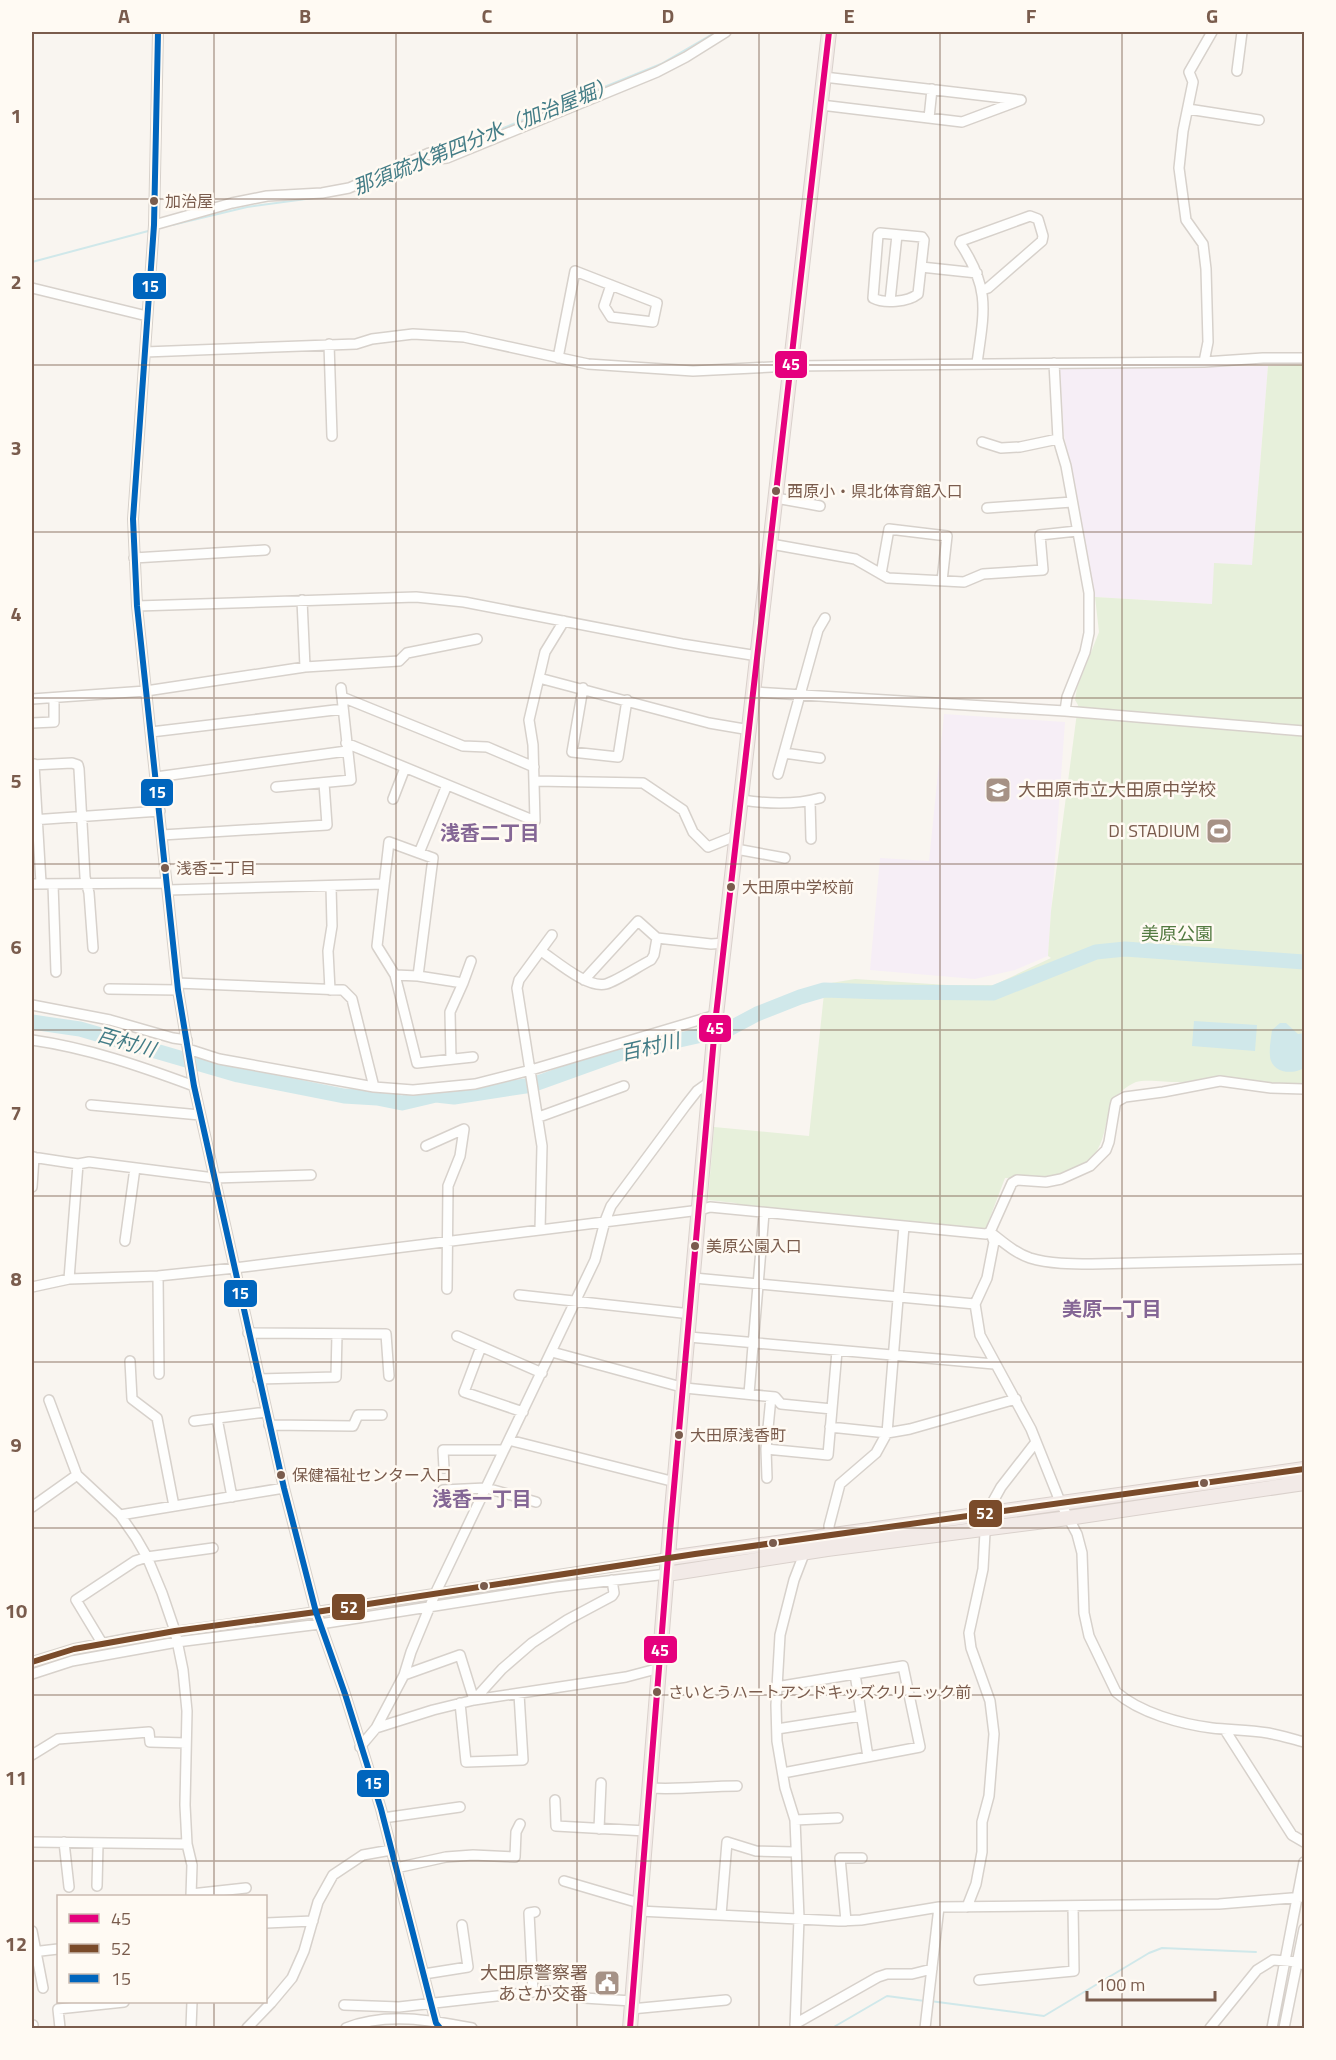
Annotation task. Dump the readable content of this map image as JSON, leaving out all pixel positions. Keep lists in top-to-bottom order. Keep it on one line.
{"districts":["浅香二丁目","美原一丁目","浅香一丁目"],"water":["那須疏水第四分水（加治屋堀）","百村川"],"parks":["美原公園"],"places":{"other":["加治屋","西原小・県北体育館入口","浅香二丁目","大田原中学校前","美原公園入口","大田原浅香町","保健福祉センター入口","さいとうハートアンドキッズクリニック前"],"school or university":["大田原市立大田原中学校"],"sports":["DI STADIUM"],"public building":["大田原警察署 あさか交番"]},"lines":["transit line 45","transit line 15","transit line 52"],"legend":["45","52","15"],"scale_bar":"100 m","grid":{"columns":["A","B","C","D","E","F","G"],"rows":["1","2","3","4","5","6","7","8","9","10","11","12"]}}
